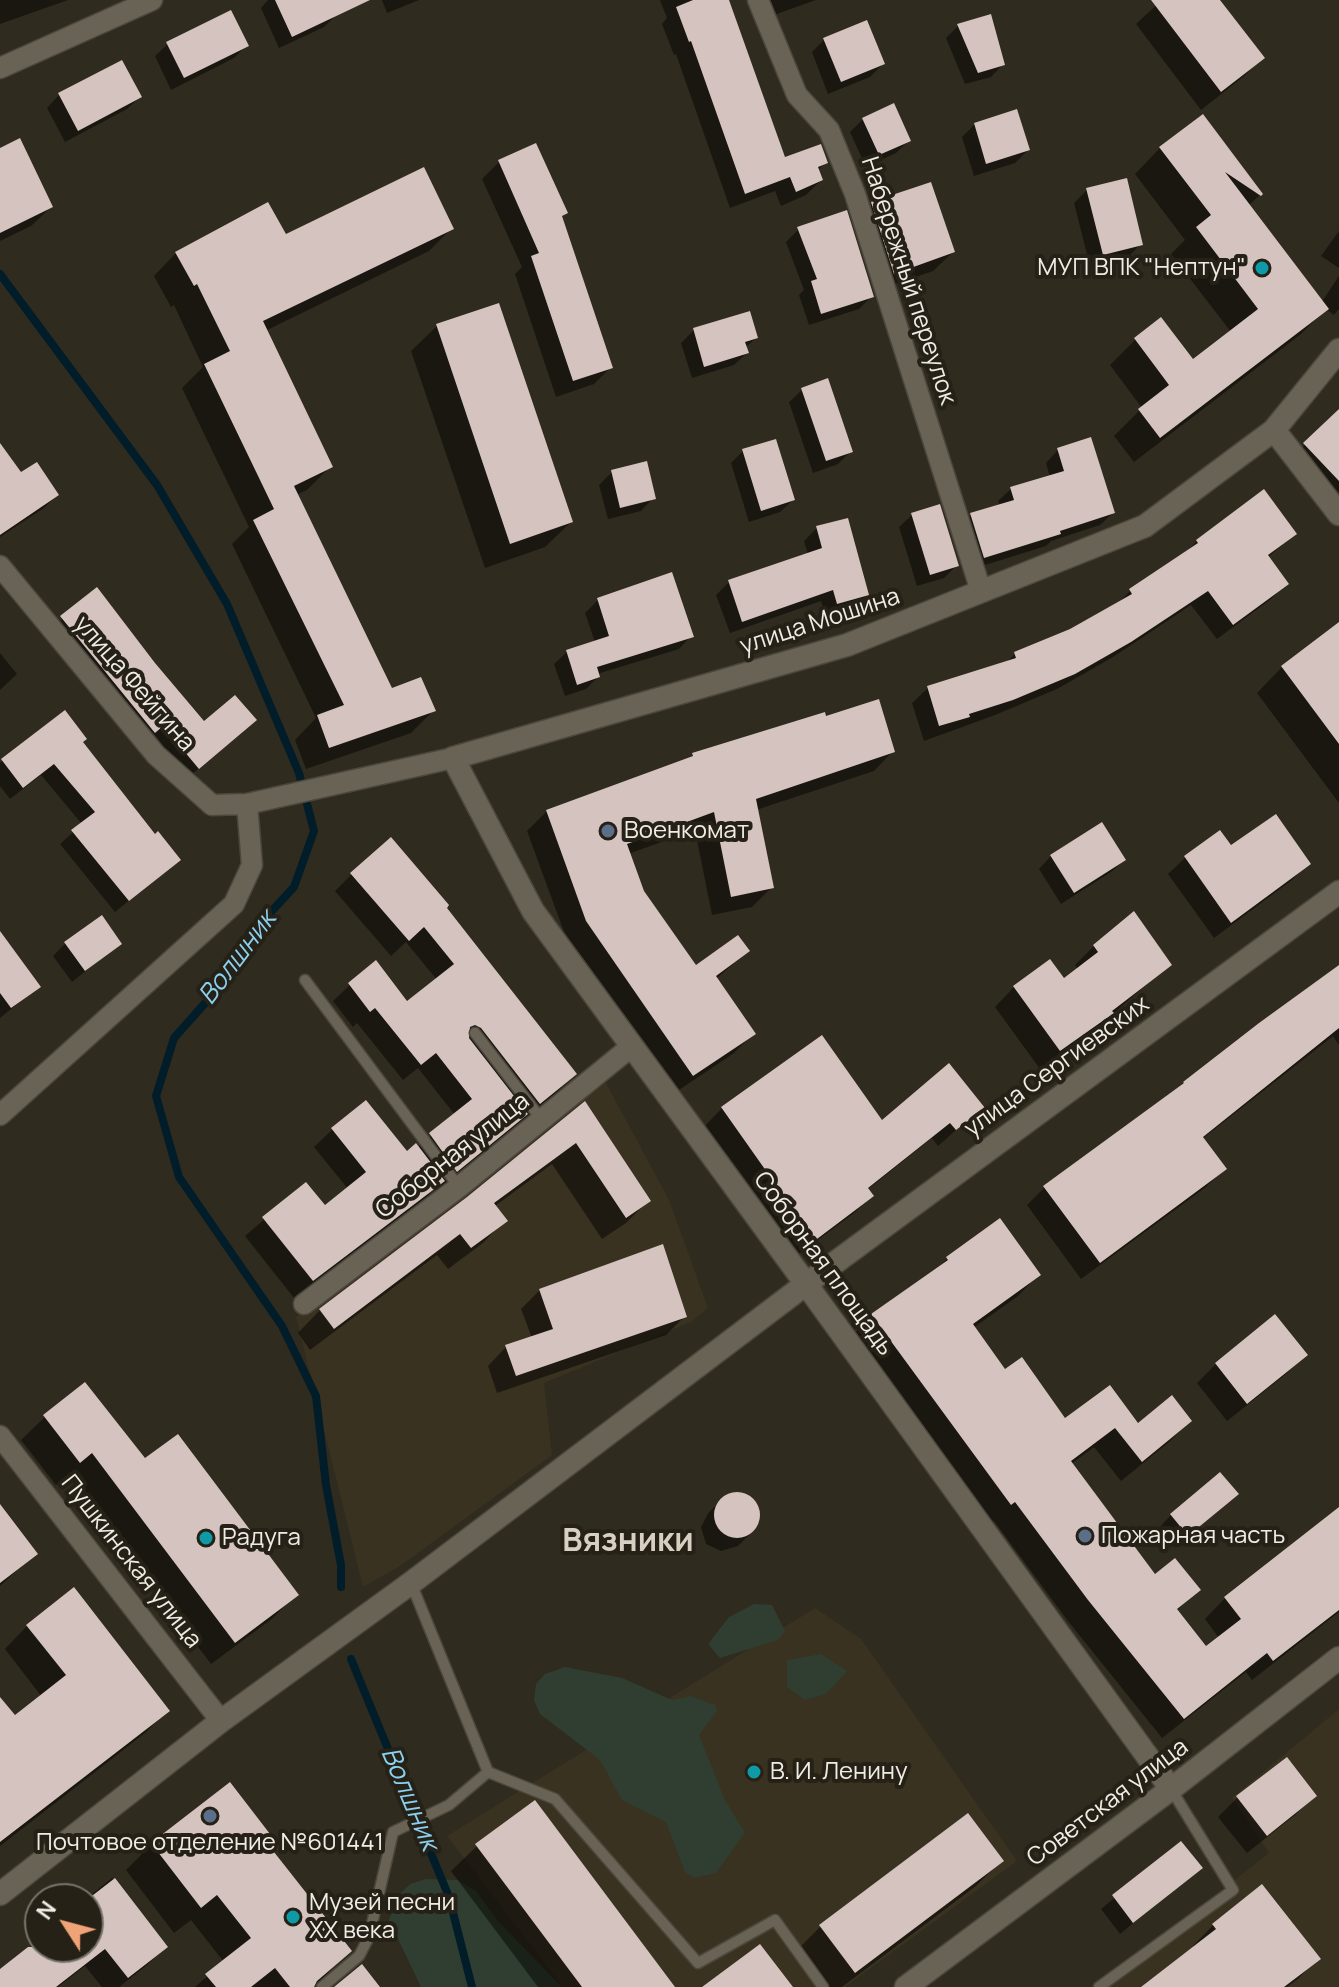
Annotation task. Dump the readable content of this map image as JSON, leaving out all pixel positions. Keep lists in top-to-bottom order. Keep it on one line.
{"streets":{"street":["Набережный переулок","улица Мошина","улица Фейгина","улица Сергиевских","Соборная улица","Соборная площадь","Пушкинская улица","Советская улица"]},"crossings":[["Набережный переулок","улица Мошина"],["улица Мошина","улица Фейгина"],["улица Мошина","Соборная площадь"],["улица Сергиевских","Соборная площадь"],["улица Сергиевских","Пушкинская улица"],["Соборная улица","Соборная площадь"],["Соборная площадь","Советская улица"]],"districts":["Вязники"],"water":["Волшник"],"places":["МУП ВПК \"Нептун\"","Военкомат","Пожарная часть","Радуга","В. И. Ленину","Почтовое отделение №601441","Музей песни XX века"],"north":"top left"}
